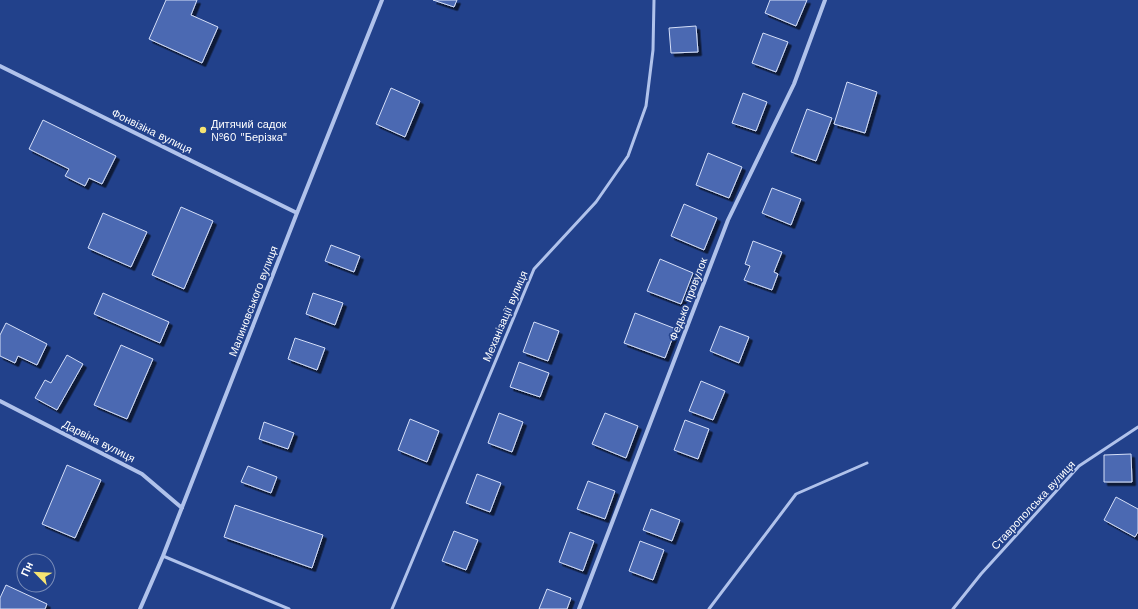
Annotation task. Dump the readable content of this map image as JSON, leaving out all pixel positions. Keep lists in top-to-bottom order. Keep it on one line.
{"streets":{"street":["Фонвізіна вулиця","Федько провулок","Малиновського вулиця","Дарвіна вулиця"],"lane":["Механізації вулиця","Ставрополська вулиця"]},"crossings":[["Фонвізіна вулиця","Малиновського вулиця"],["Малиновського вулиця","Дарвіна вулиця"]],"places":["Дитячий садок №60 \"Берізка\""],"north":"top left"}
